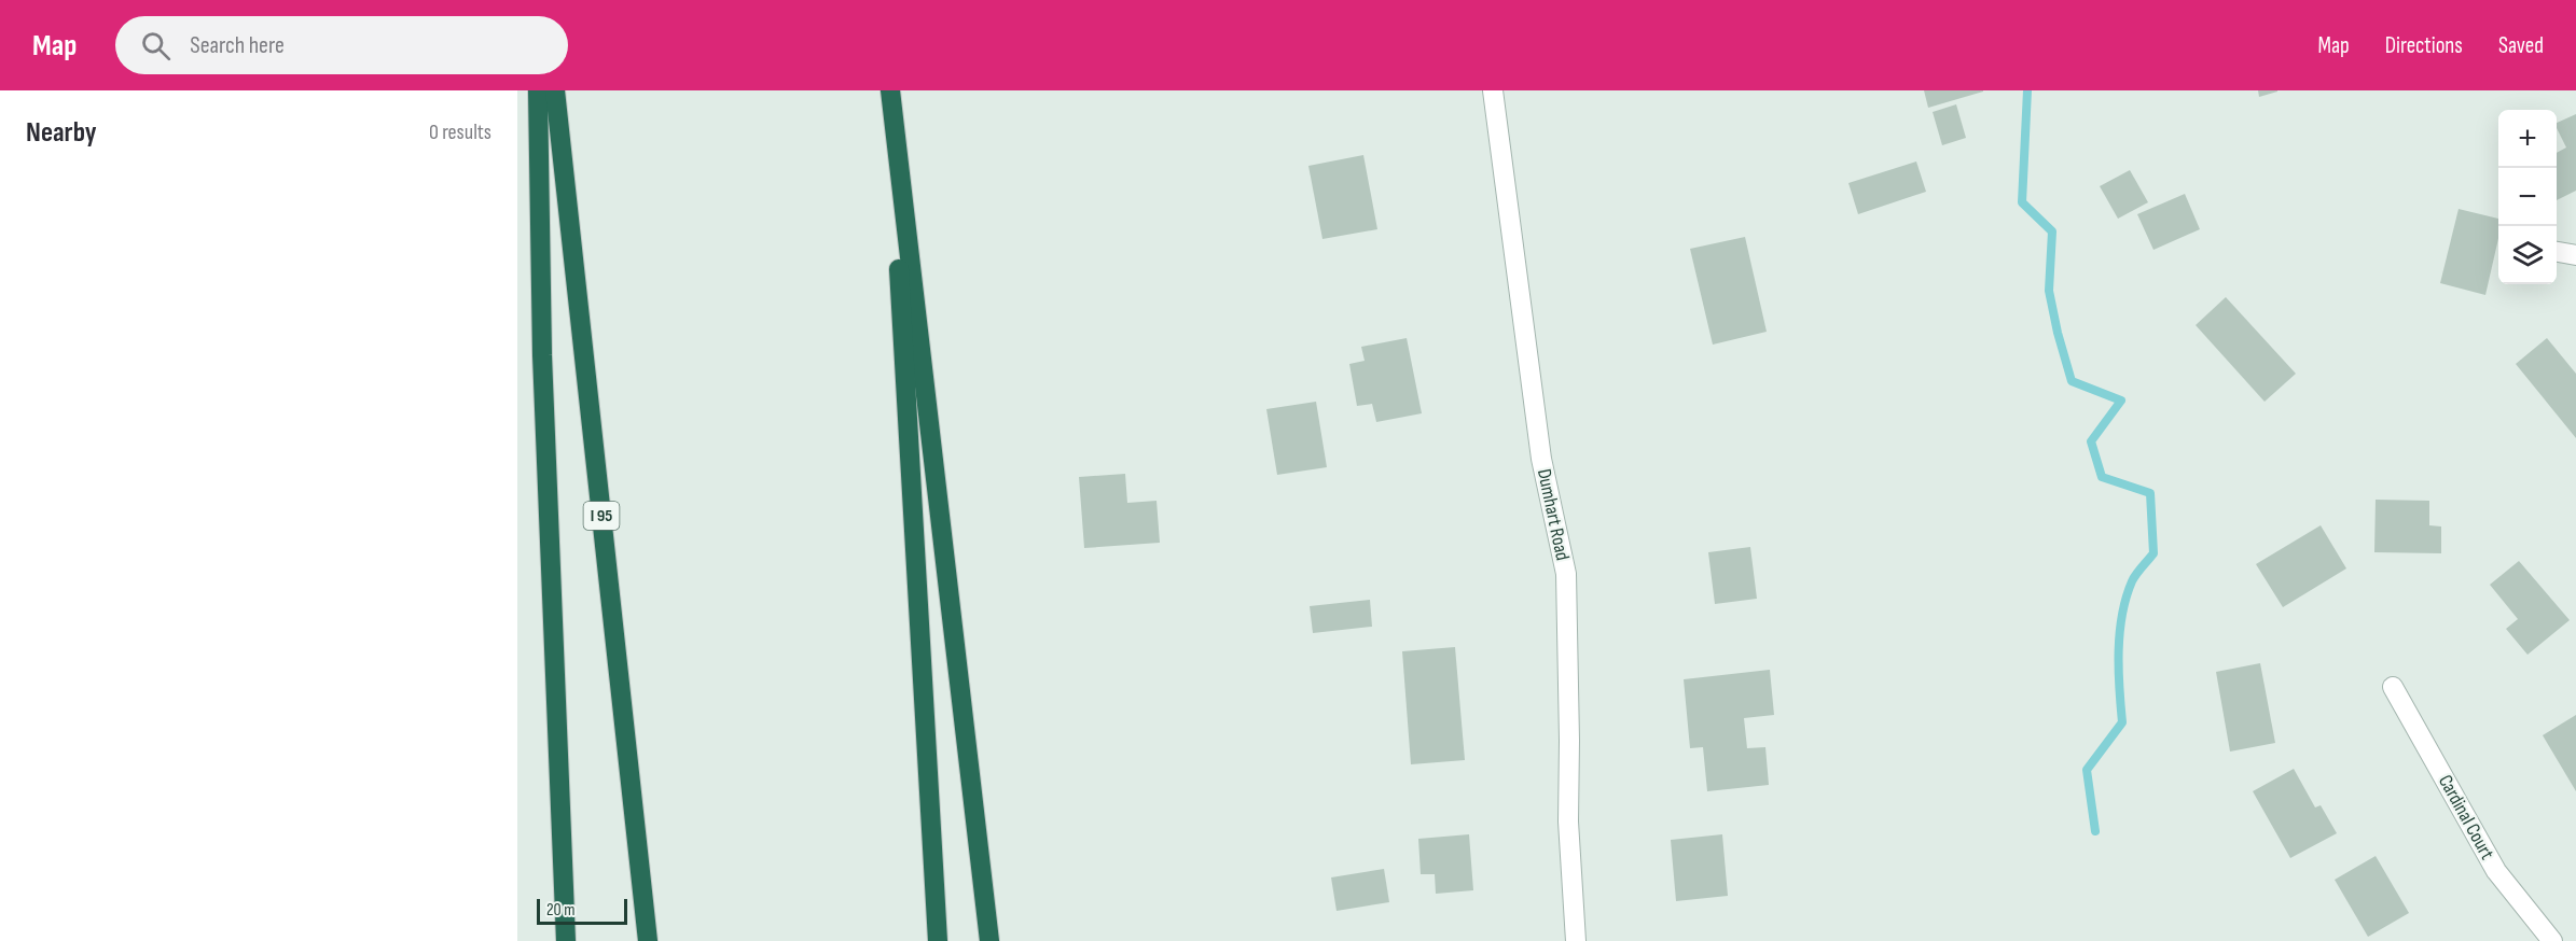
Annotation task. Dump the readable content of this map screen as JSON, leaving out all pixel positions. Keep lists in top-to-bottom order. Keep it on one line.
{"streets":{"highway":["I 95"],"street":["Dumhart Road","Cardinal Court"]},"scale_bar":"20 m","page":{"header":"Map","search":"Search here","nav":["Map","Directions","Saved"],"heading":["Nearby","0 results"],"map_buttons":["+","−"],"scale":"20 m"}}
